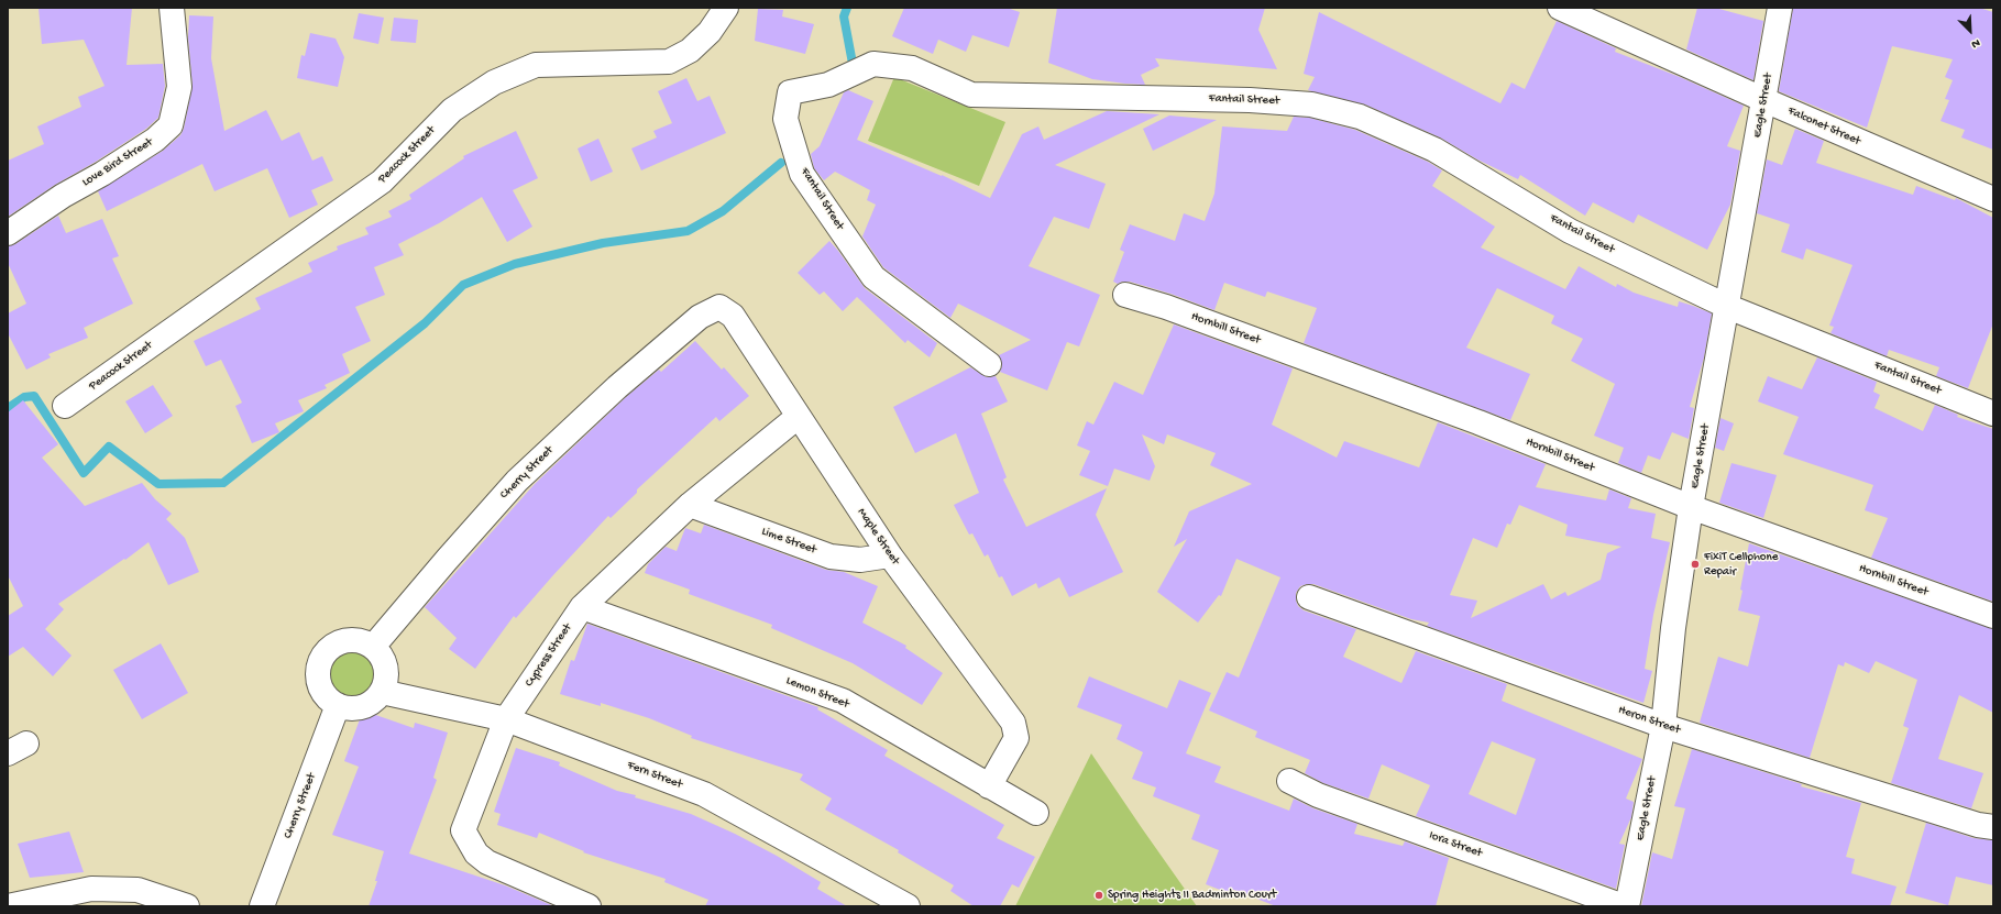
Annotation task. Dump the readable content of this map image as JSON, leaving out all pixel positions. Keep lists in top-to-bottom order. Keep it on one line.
{"streets":{"street":["Fantail Street","Eagle Street","Falconet Street","Peacock Street","Love Bird Street","Hornbill Street","Cherry Street","Maple Street","Lime Street","Cypress Street","Lemon Street","Heron Street","Fern Street","Iora Street"]},"crossings":[["Fantail Street","Eagle Street"],["Eagle Street","Falconet Street"],["Eagle Street","Hornbill Street"],["Eagle Street","Heron Street"],["Cherry Street","Maple Street"],["Cherry Street","Fern Street"],["Maple Street","Lime Street"],["Maple Street","Cypress Street"],["Maple Street","Lemon Street"],["Lime Street","Cypress Street"],["Cypress Street","Lemon Street"],["Cypress Street","Fern Street"]],"places":["FixiT Cellphone Repair","Spring Heights II Badminton Court"],"north":"bottom right"}
